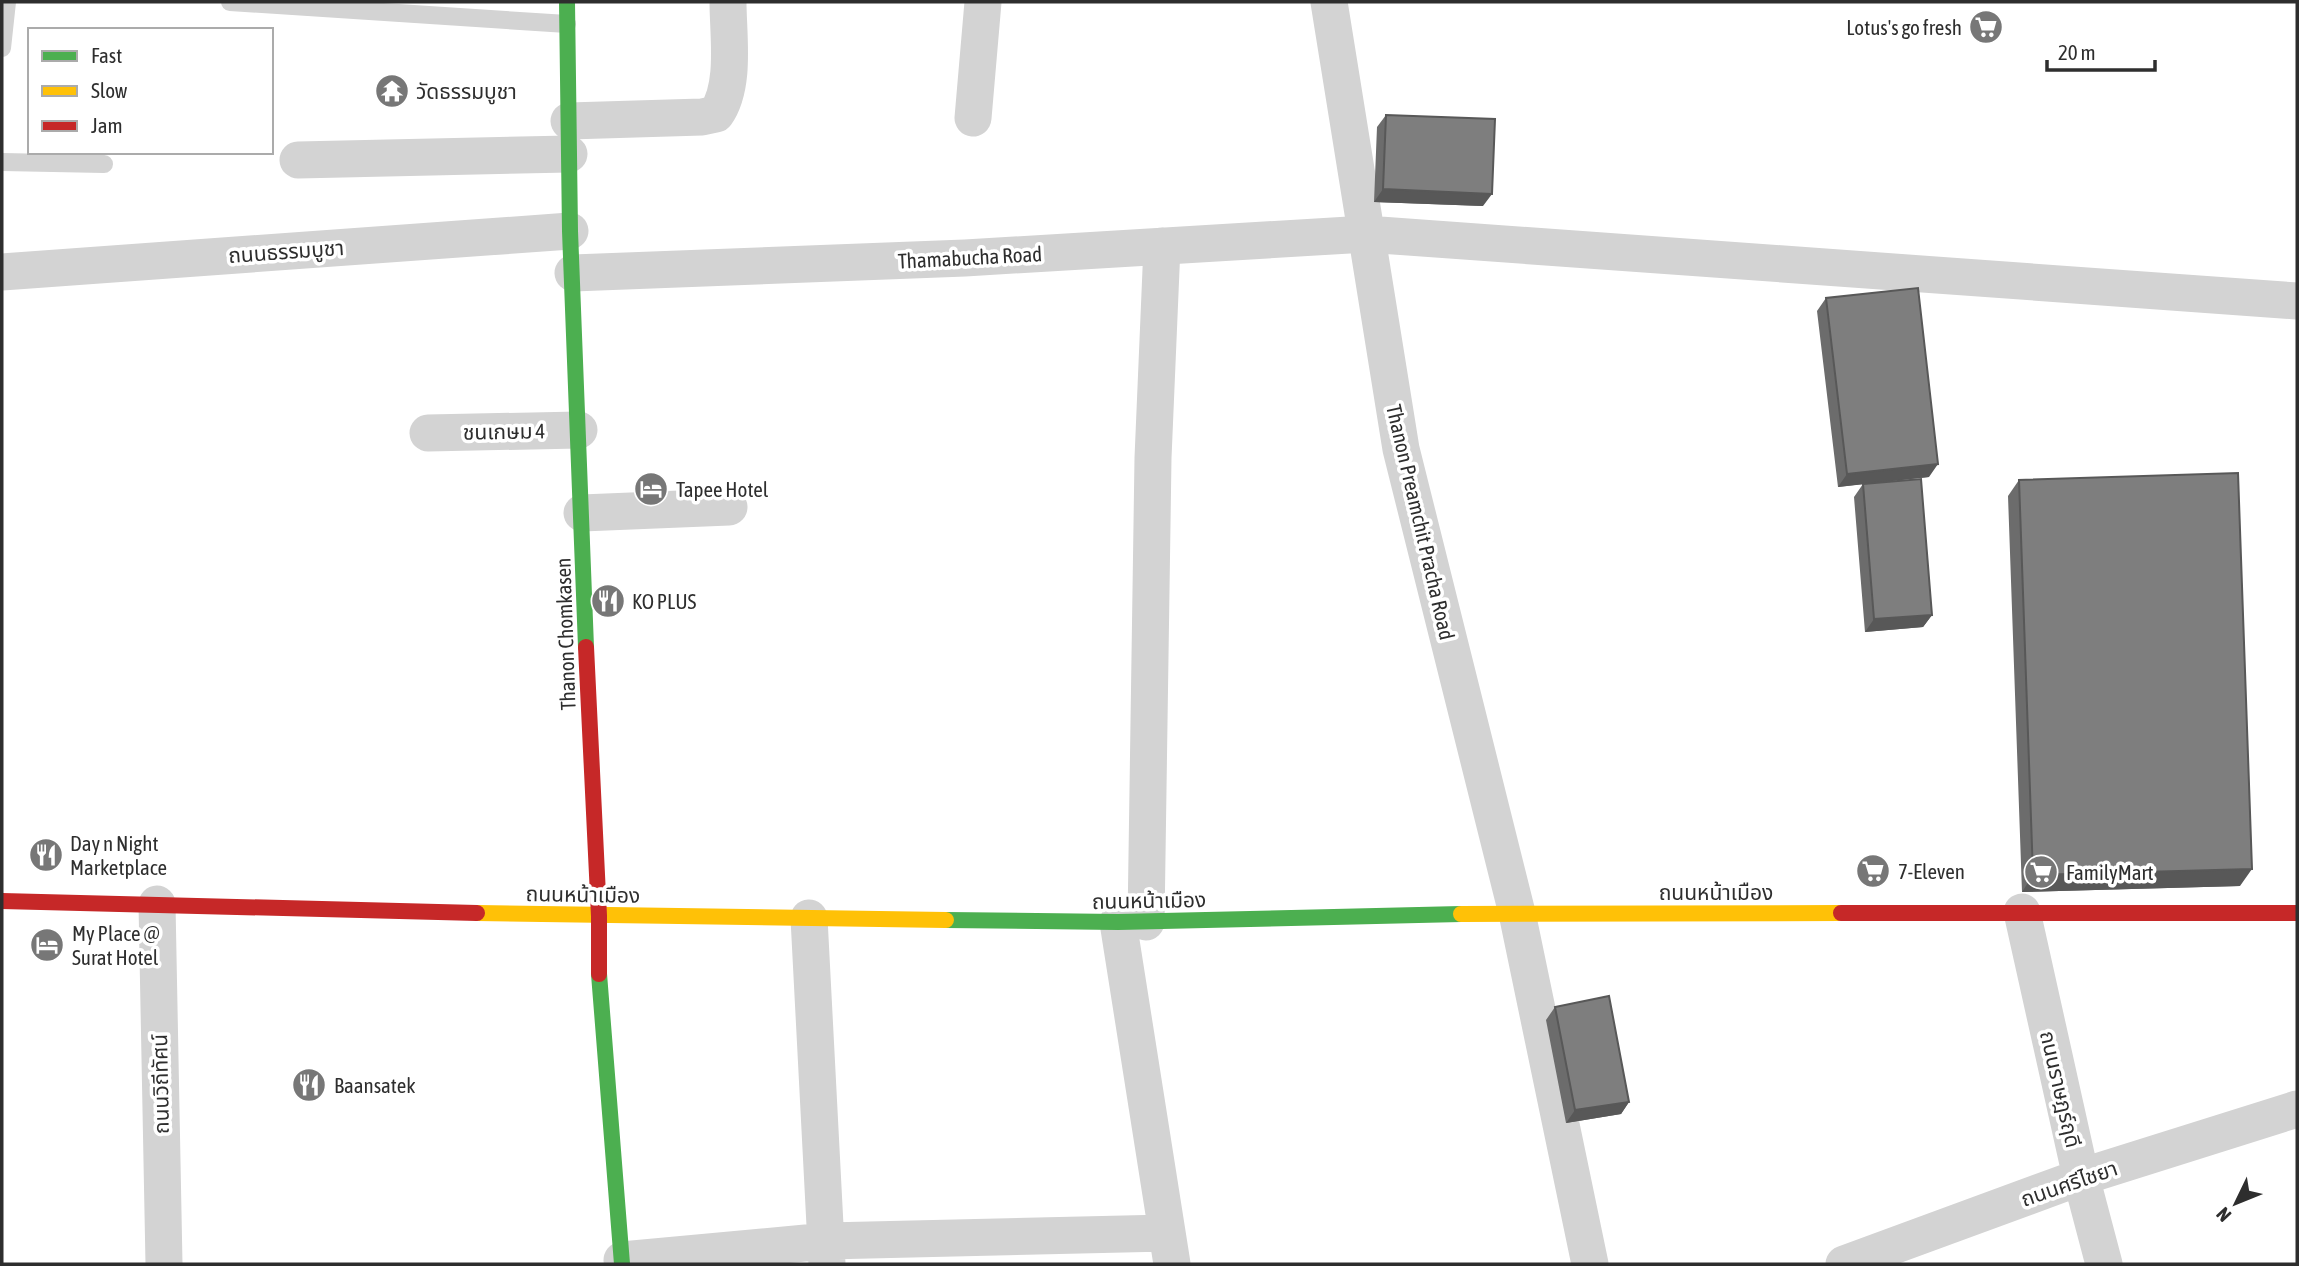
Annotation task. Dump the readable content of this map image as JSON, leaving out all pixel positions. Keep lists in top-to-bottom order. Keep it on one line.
{"streets":{"street":["ถนนธรรมบูชา","Thamabucha Road","ชนเกษม 4","Thanon Preamchit Pracha Road","Thanon Chomkasen","ถนนหน้าเมือง","ถนนวิถีทัศน์","ถนนราษฎร์ฤดี","ถนนศรีไชยา"]},"crossings":[["ถนนธรรมบูชา","Thanon Chomkasen"],["Thamabucha Road","Thanon Preamchit Pracha Road"],["Thamabucha Road","Thanon Chomkasen"],["ชนเกษม 4","Thanon Chomkasen"],["Thanon Preamchit Pracha Road","ถนนหน้าเมือง"],["Thanon Chomkasen","ถนนหน้าเมือง"],["ถนนหน้าเมือง","ถนนวิถีทัศน์"],["ถนนหน้าเมือง","ถนนราษฎร์ฤดี"],["ถนนราษฎร์ฤดี","ถนนศรีไชยา"]],"places":{"supermarket":["Lotus's go fresh","7-Eleven","FamilyMart"],"temple":["วัดธรรมบูชา"],"hotel":["Tapee Hotel","My Place @ Surat Hotel"],"restaurant":["KO PLUS","Day n Night Marketplace","Baansatek"]},"legend":["Fast","Slow","Jam"],"scale_bar":"20 m","north":"bottom left"}
